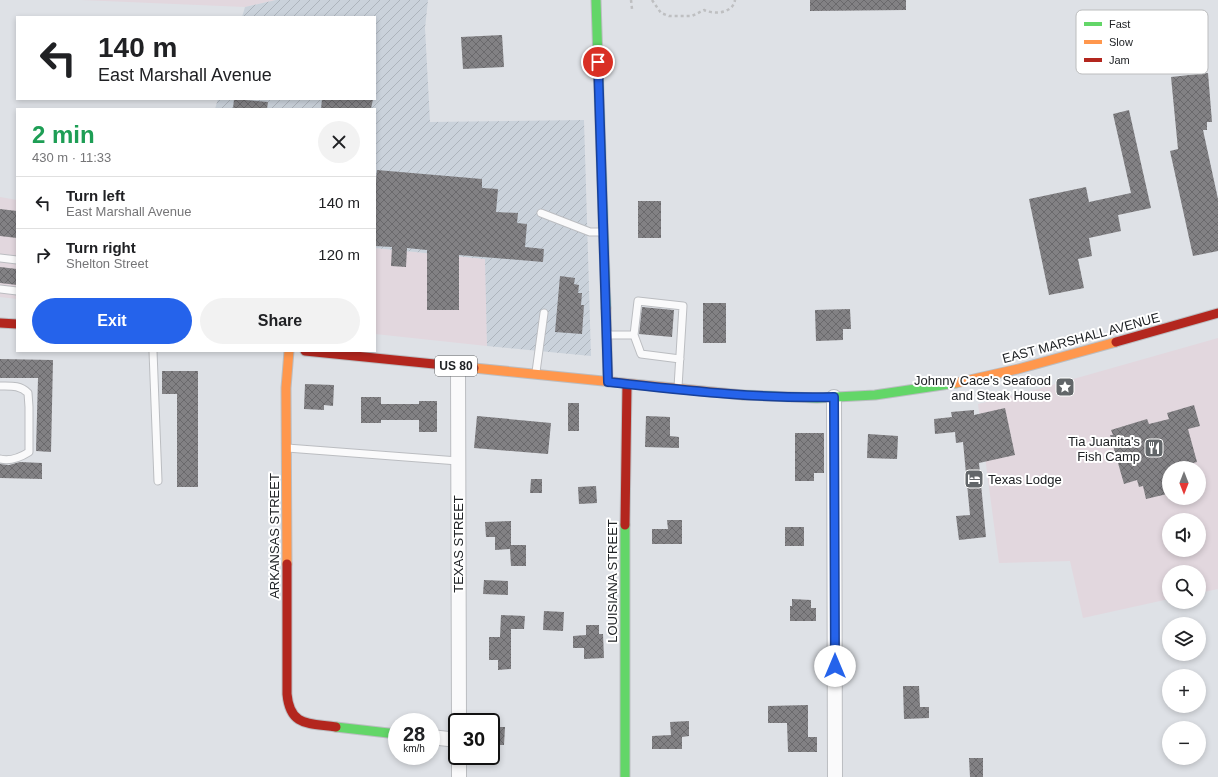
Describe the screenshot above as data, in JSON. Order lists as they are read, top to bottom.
{
  "streets": {
    "street": [
      "EAST MARSHALL AVENUE",
      "US 80",
      "ARKANSAS STREET",
      "TEXAS STREET",
      "LOUISIANA STREET"
    ]
  },
  "crossings": [
    ["EAST MARSHALL AVENUE", "TEXAS STREET"],
    ["EAST MARSHALL AVENUE", "LOUISIANA STREET"]
  ],
  "places": {
    "place": ["Johnny Cace's Seafood and Steak House"],
    "restaurant": ["Tia Juanita's Fish Camp"],
    "hotel": ["Texas Lodge"]
  },
  "legend": ["Fast", "Slow", "Jam"],
  "north": "bottom",
  "page": {
    "turn": ["140 m", "East Marshall Avenue"],
    "heading": ["2 min", "430 m · 11:33"],
    "list": [
      {
        "name": "Turn left",
        "note": "East Marshall Avenue",
        "value": "140 m"
      },
      {
        "name": "Turn right",
        "note": "Shelton Street",
        "value": "120 m"
      }
    ],
    "buttons": ["Exit", "Share"],
    "map_buttons": ["+", "−"],
    "speed": "28 km/h",
    "limit": "30"
  }
}
